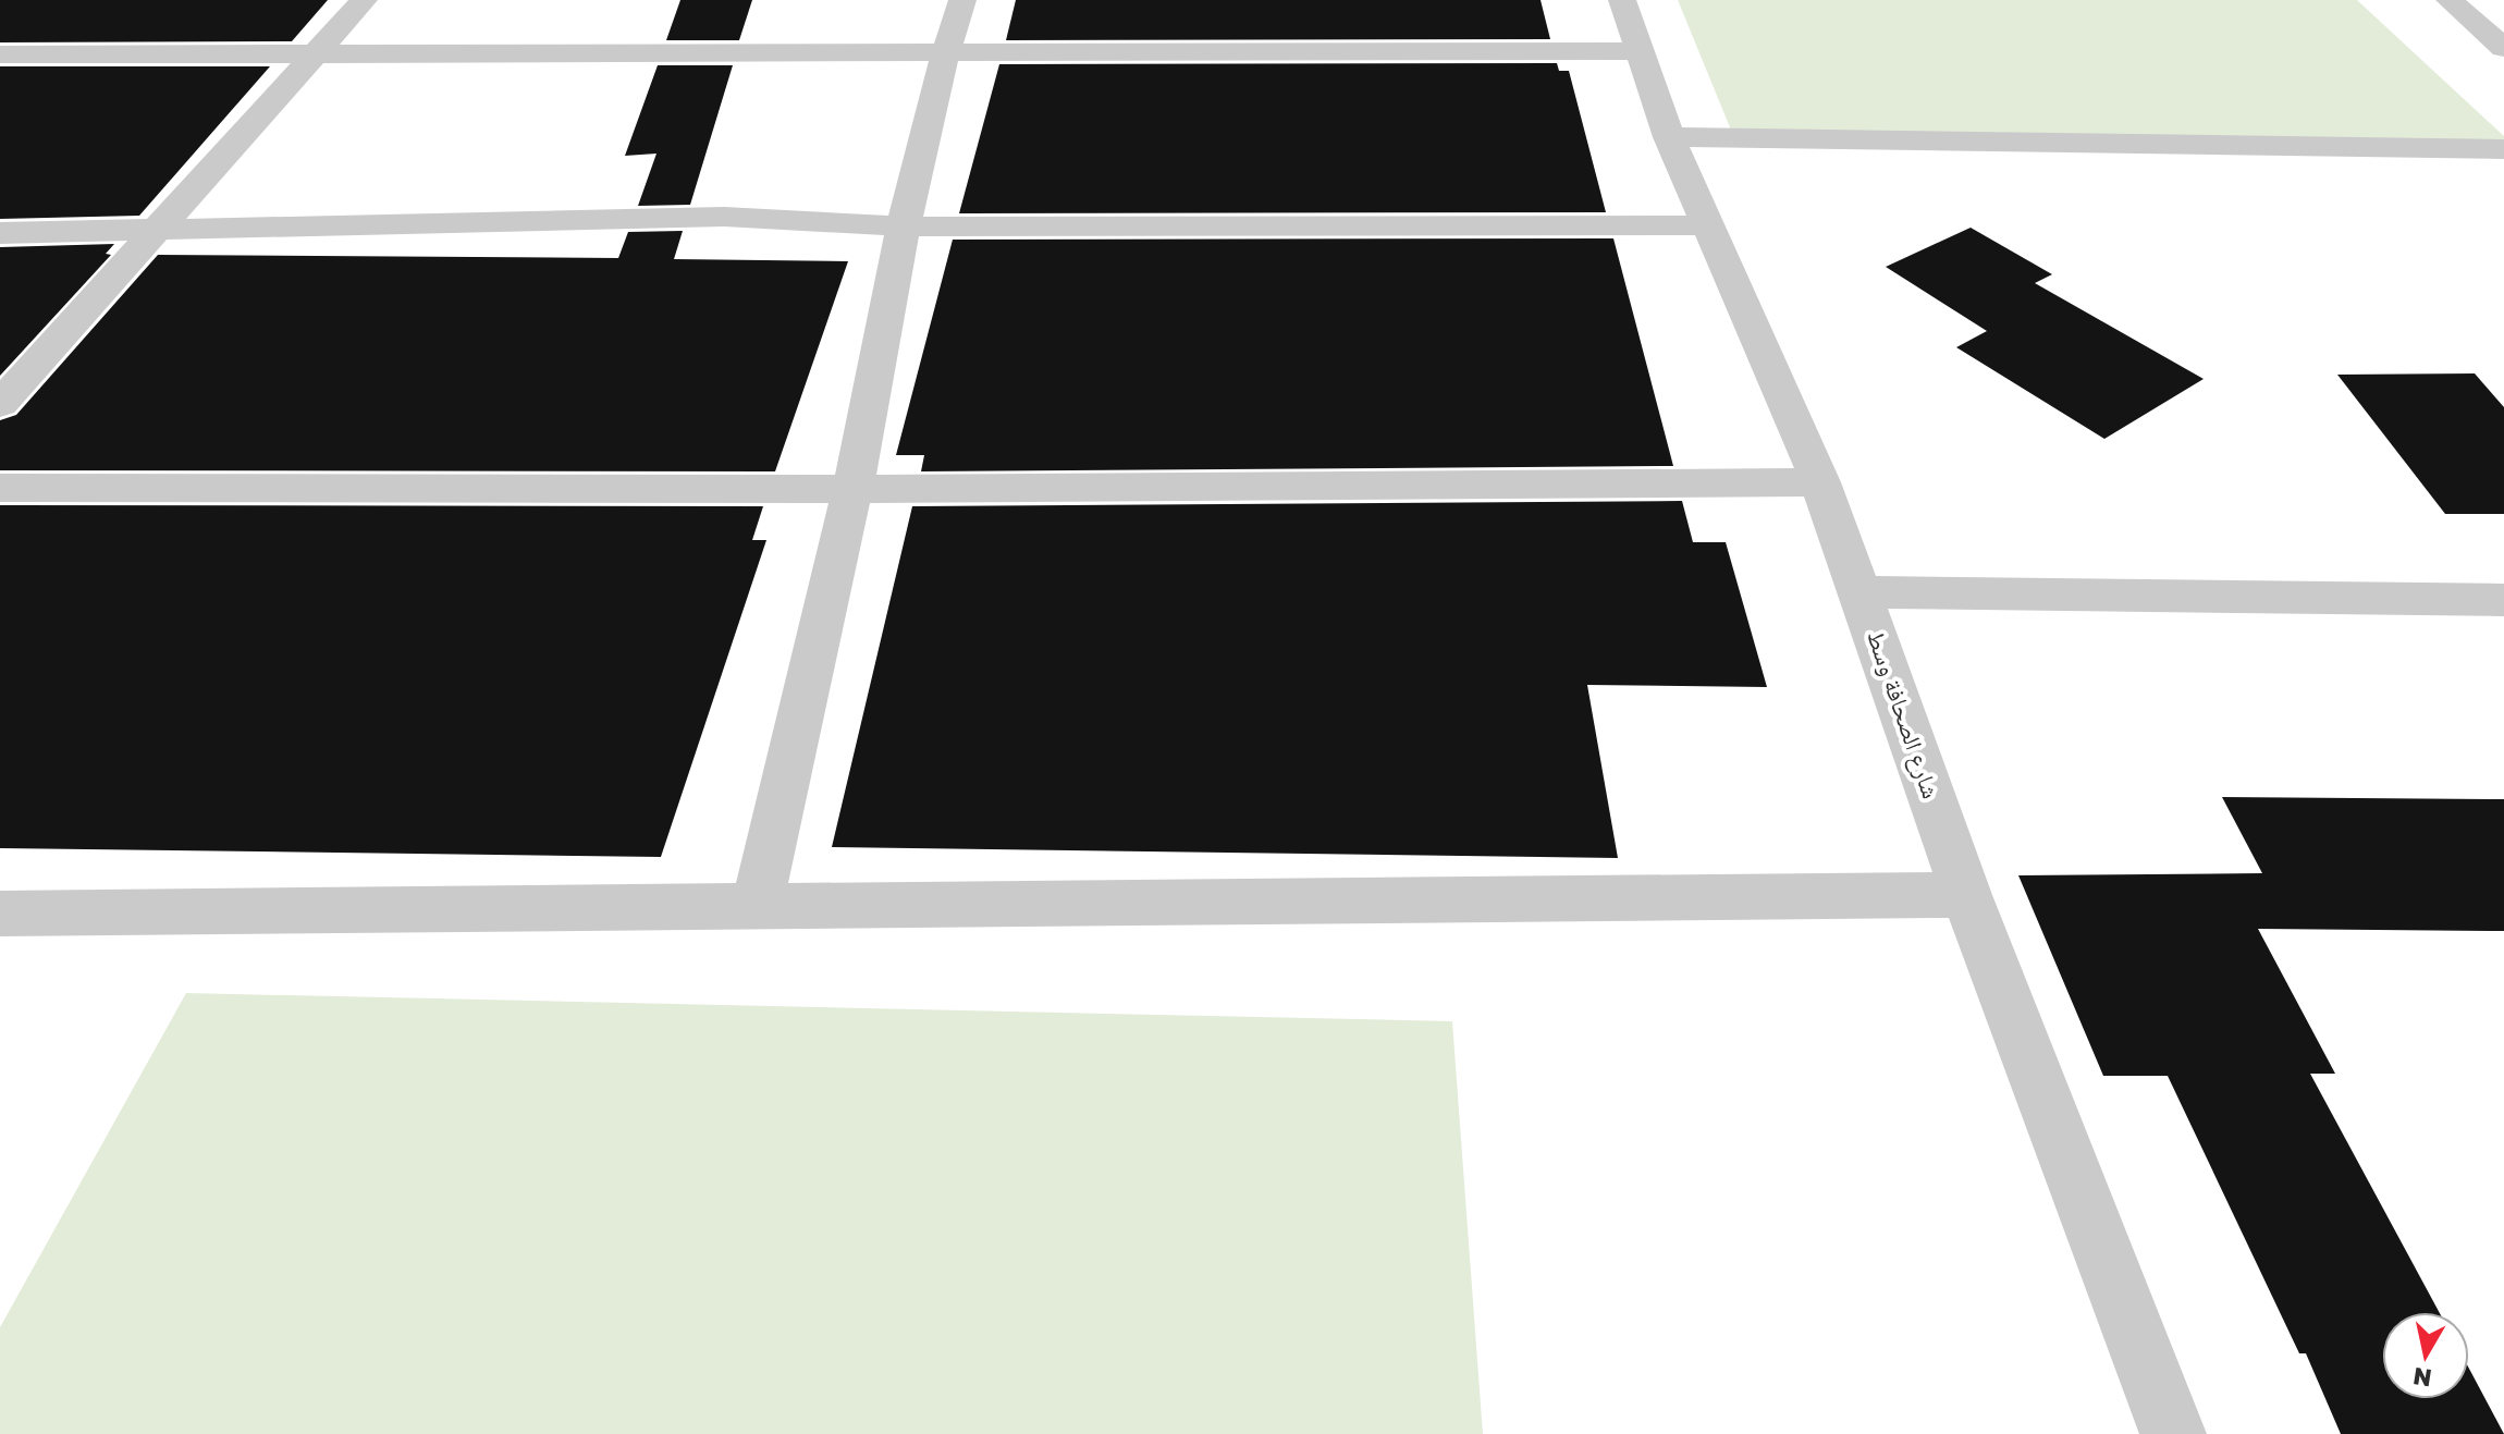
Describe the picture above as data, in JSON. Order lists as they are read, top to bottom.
{
  "streets": {
    "street": ["شارع الصحافة وسط"]
  },
  "north": "bottom"
}
